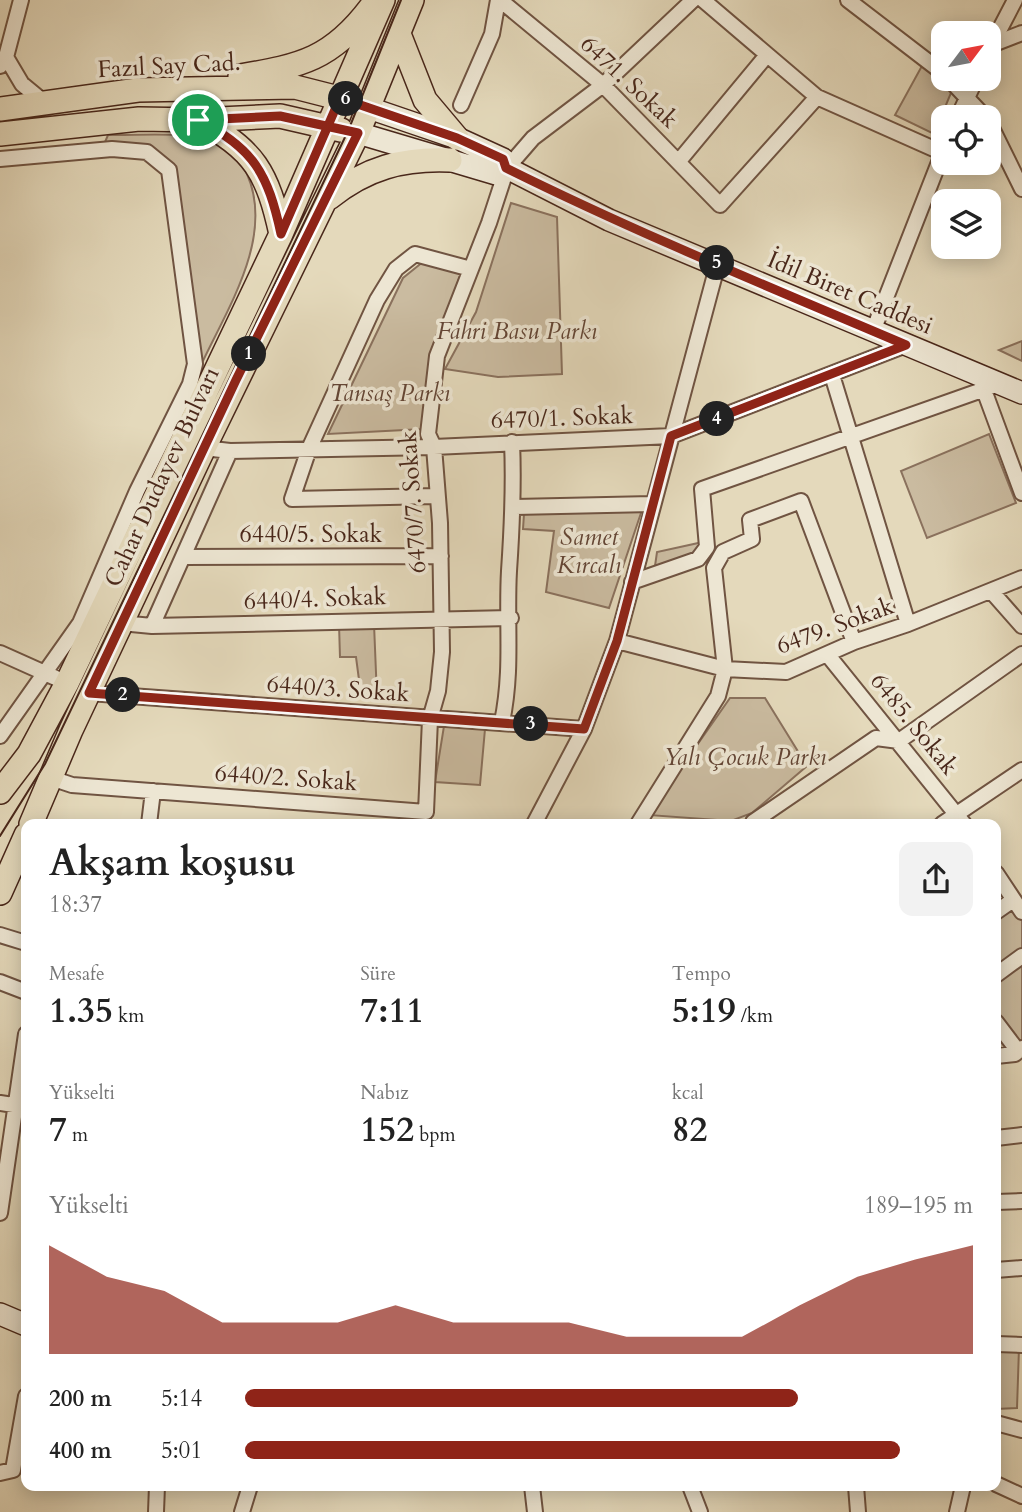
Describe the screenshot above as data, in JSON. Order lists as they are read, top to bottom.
{
  "streets": {
    "main road": ["Fazıl Say Cad.", "Cahar Dudayev Bulvarı"],
    "street": [
      "6471. Sokak",
      "İdil Biret Caddesi",
      "6470/1. Sokak",
      "6470/7. Sokak",
      "6440/5. Sokak",
      "6440/4. Sokak",
      "6479. Sokak",
      "6440/3. Sokak",
      "6485. Sokak",
      "6440/2. Sokak"
    ]
  },
  "crossings": [
    ["Fazıl Say Cad.", "İdil Biret Caddesi"],
    ["Fazıl Say Cad.", "Cahar Dudayev Bulvarı"],
    ["İdil Biret Caddesi", "6470/1. Sokak"],
    ["İdil Biret Caddesi", "Cahar Dudayev Bulvarı"],
    ["İdil Biret Caddesi", "6470/7. Sokak"],
    ["6470/1. Sokak", "Cahar Dudayev Bulvarı"],
    ["6470/1. Sokak", "6470/7. Sokak"],
    ["Cahar Dudayev Bulvarı", "6440/4. Sokak"],
    ["Cahar Dudayev Bulvarı", "6440/3. Sokak"],
    ["Cahar Dudayev Bulvarı", "6440/2. Sokak"],
    ["6470/7. Sokak", "6440/5. Sokak"],
    ["6470/7. Sokak", "6440/4. Sokak"],
    ["6470/7. Sokak", "6440/3. Sokak"],
    ["6470/7. Sokak", "6440/2. Sokak"],
    ["6479. Sokak", "6485. Sokak"],
    ["6440/3. Sokak", "6440/2. Sokak"]
  ],
  "parks": [
    "Fahri Basu Parkı",
    "Tansaş Parkı",
    "Samet Kırcalı",
    "Yalı Çocuk Parkı"
  ],
  "north": "top right",
  "page": {
    "pins": [
      "6",
      "5",
      "1",
      "4",
      "2",
      "3"
    ],
    "heading": ["Akşam koşusu", "18:37"],
    "stats": [
      ["Mesafe", "1.35 km"],
      ["Süre", "7:11"],
      ["Tempo", "5:19 /km"],
      ["Yükselti", "7 m"],
      ["Nabız", "152 bpm"],
      ["kcal", "82"]
    ],
    "chart": ["Yükselti", "189–195 m"],
    "list": [
      {
        "name": "200 m",
        "note": "5:14"
      },
      {
        "name": "400 m",
        "note": "5:01"
      }
    ]
  }
}
